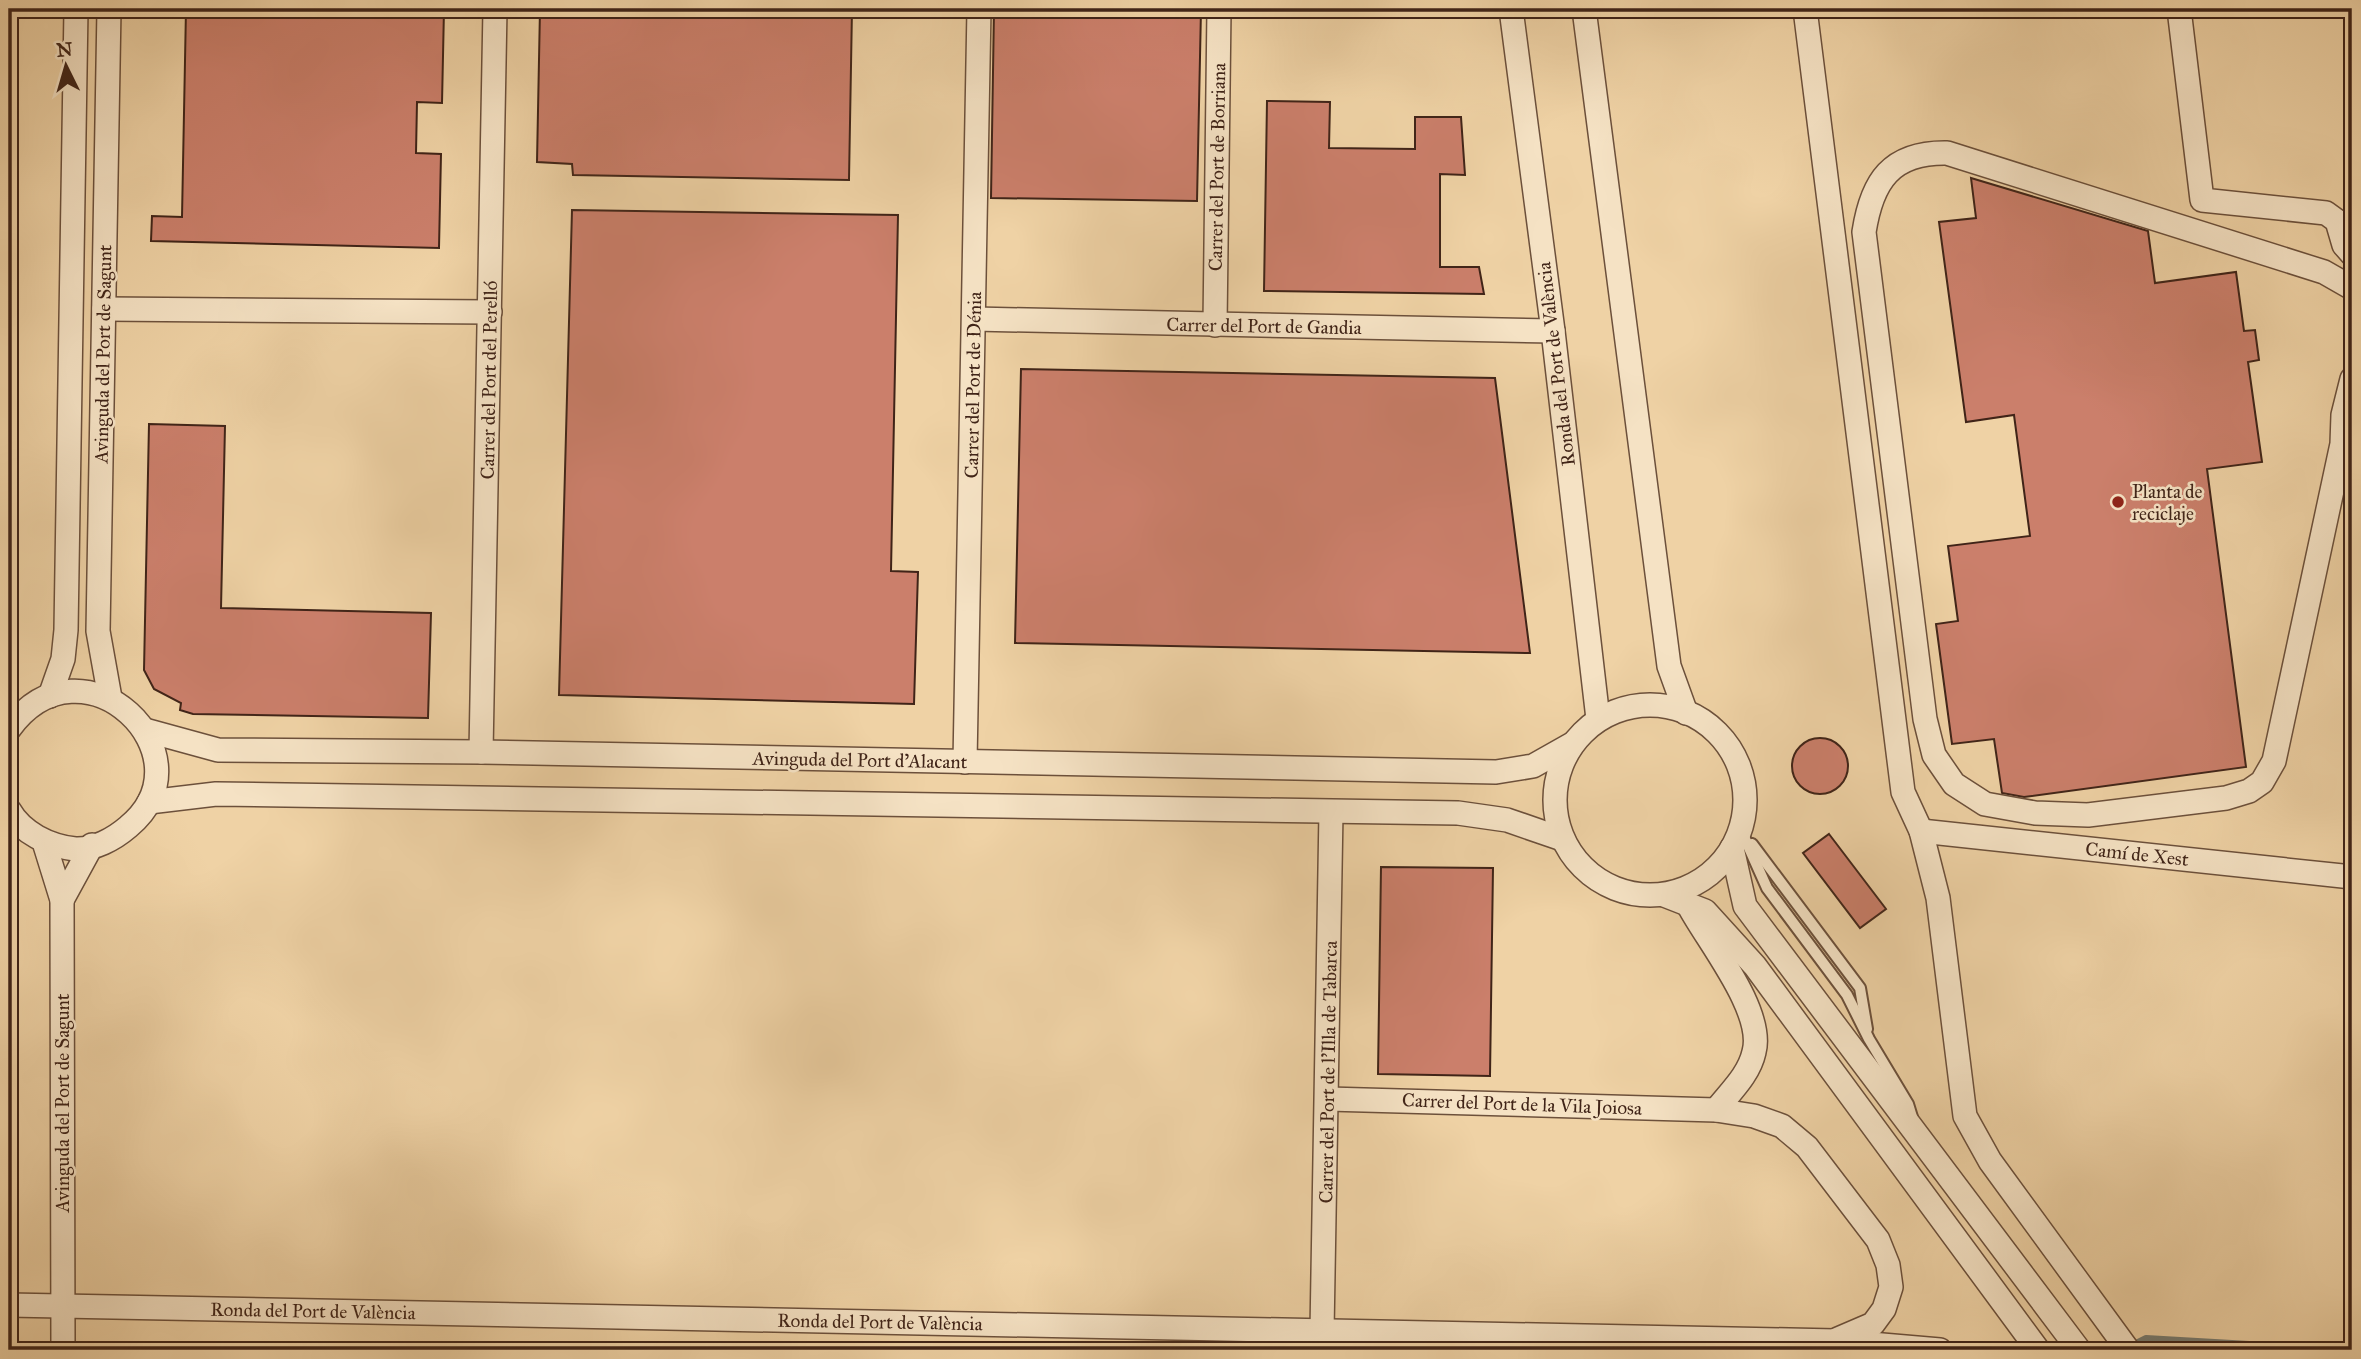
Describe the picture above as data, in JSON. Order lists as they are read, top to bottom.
{
  "streets": {
    "street": [
      "Carrer del Port de Borriana",
      "Carrer del Port de Gandia",
      "Avinguda del Port de Sagunt",
      "Ronda del Port de València",
      "Carrer del Port del Perelló",
      "Carrer del Port de Dénia",
      "Avinguda del Port d'Alacant",
      "Camí de Xest",
      "Carrer del Port de l'Illa de Tabarca",
      "Carrer del Port de la Vila Joiosa"
    ]
  },
  "crossings": [
    ["Carrer del Port de Borriana", "Carrer del Port de Gandia"],
    ["Carrer del Port de Gandia", "Ronda del Port de València"],
    ["Carrer del Port de Gandia", "Carrer del Port de Dénia"],
    ["Avinguda del Port de Sagunt", "Ronda del Port de València"],
    ["Ronda del Port de València", "Avinguda del Port d'Alacant"],
    ["Ronda del Port de València", "Carrer del Port de l'Illa de Tabarca"],
    ["Ronda del Port de València", "Carrer del Port de la Vila Joiosa"],
    ["Carrer del Port del Perelló", "Avinguda del Port d'Alacant"],
    ["Carrer del Port de Dénia", "Avinguda del Port d'Alacant"],
    ["Carrer del Port de l'Illa de Tabarca", "Carrer del Port de la Vila Joiosa"]
  ],
  "places": ["Planta de reciclaje"],
  "north": "top"
}
